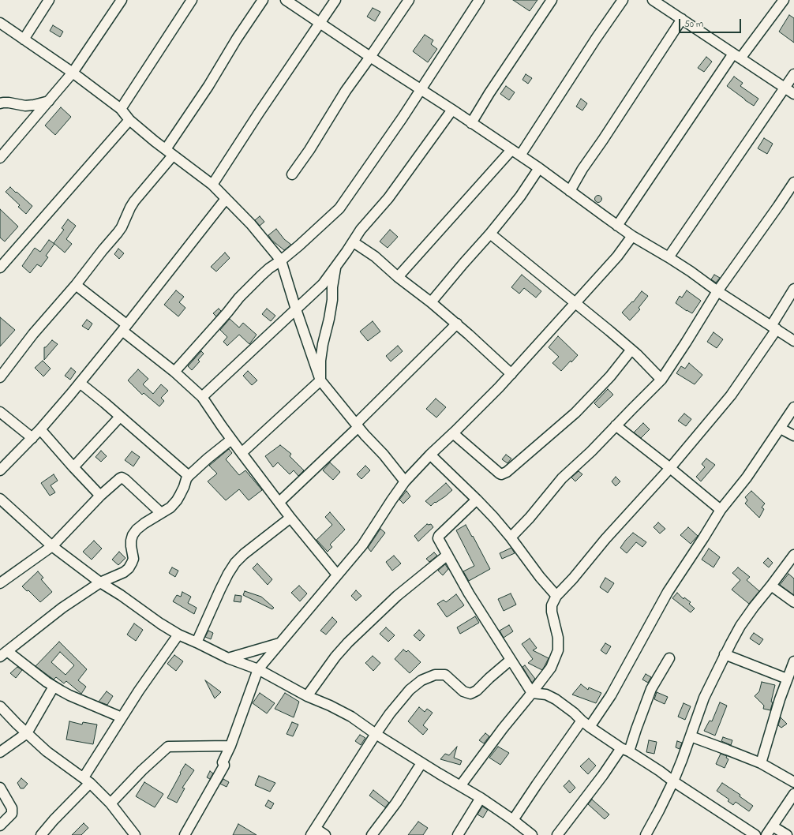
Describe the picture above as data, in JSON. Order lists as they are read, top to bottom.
{
  "scale_bar": "50 m"
}
